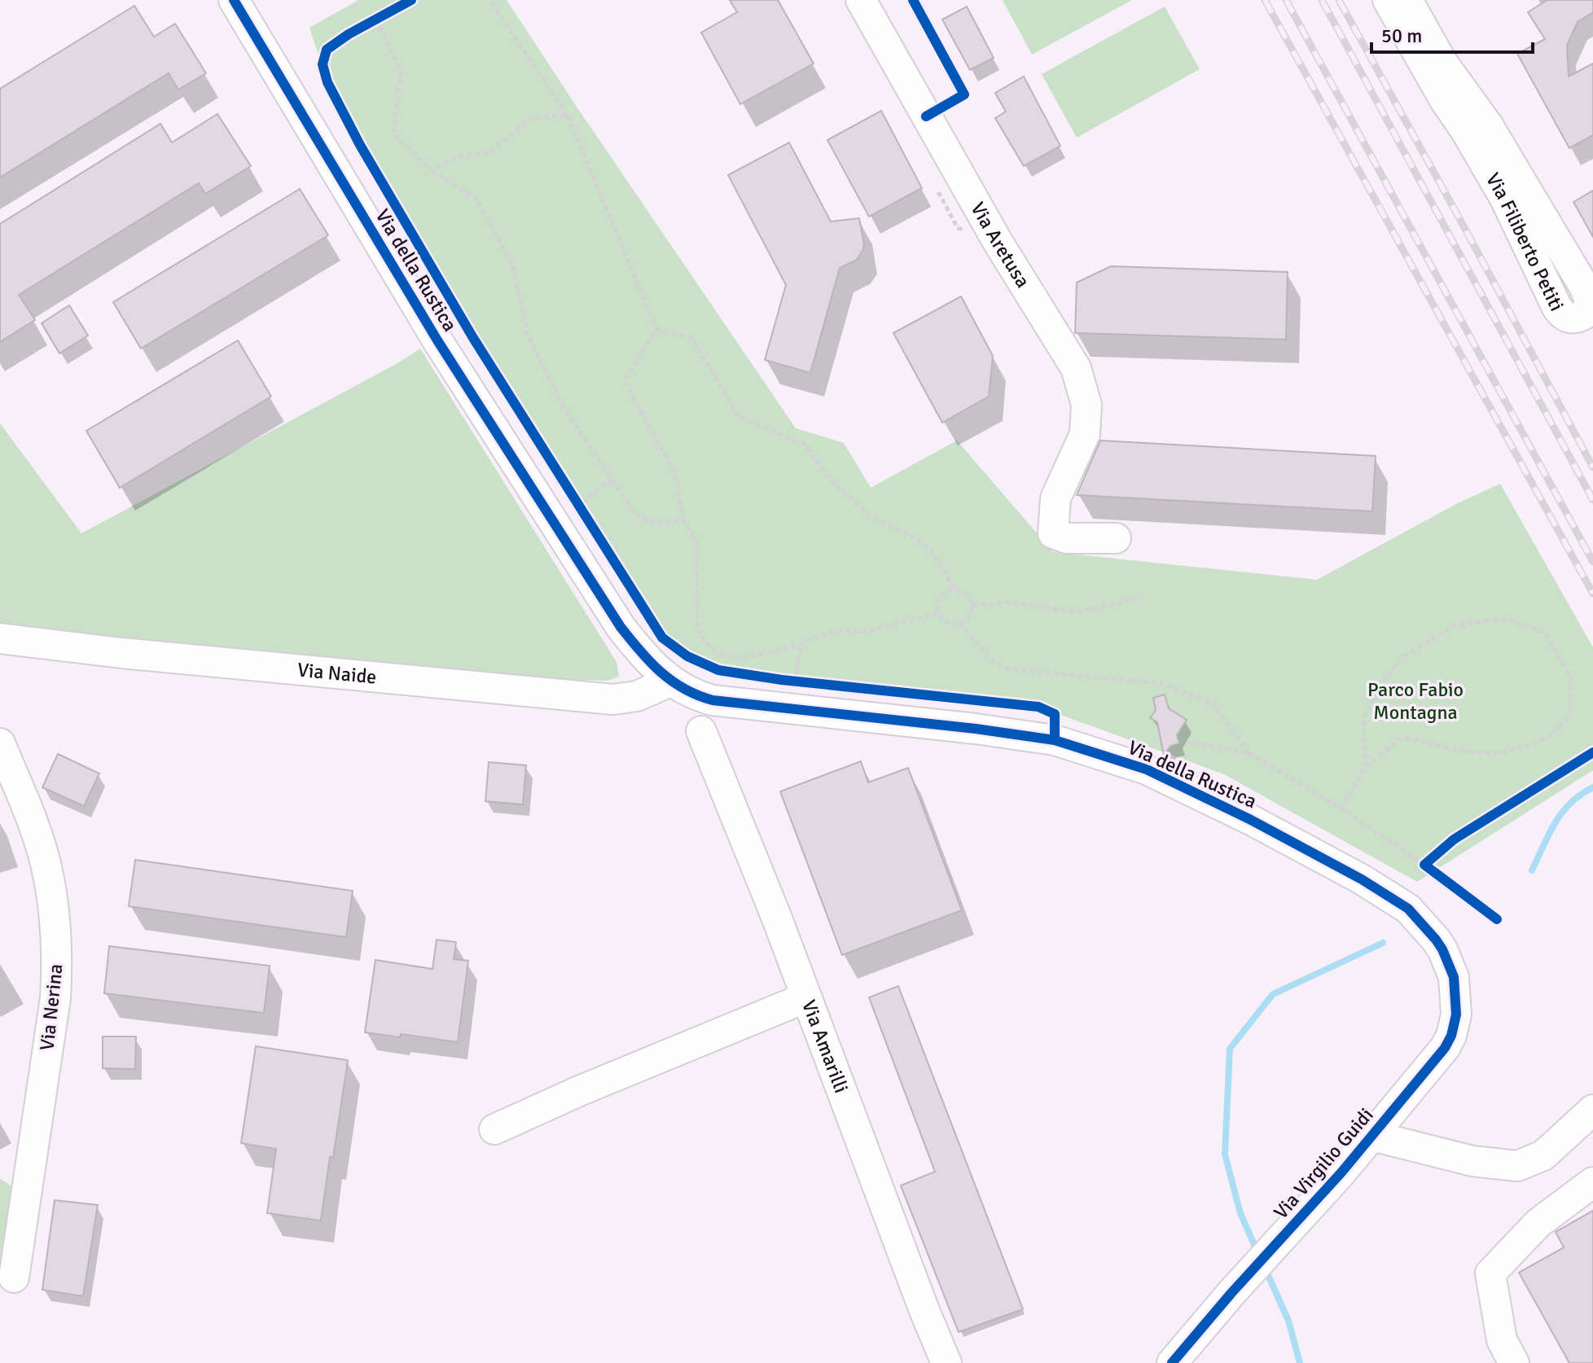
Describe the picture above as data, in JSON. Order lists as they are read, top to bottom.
{
  "streets": {
    "street": [
      "Via Filiberto Petiti",
      "Via Aretusa",
      "Via della Rustica",
      "Via Naide",
      "Via Nerina",
      "Via Amarilli",
      "Via Virgilio Guidi"
    ]
  },
  "crossings": [
    ["Via della Rustica", "Via Naide"],
    ["Via della Rustica", "Via Amarilli"],
    ["Via della Rustica", "Via Virgilio Guidi"],
    ["Via Naide", "Via Amarilli"]
  ],
  "parks": ["Parco Fabio Montagna"],
  "scale_bar": "50 m"
}
